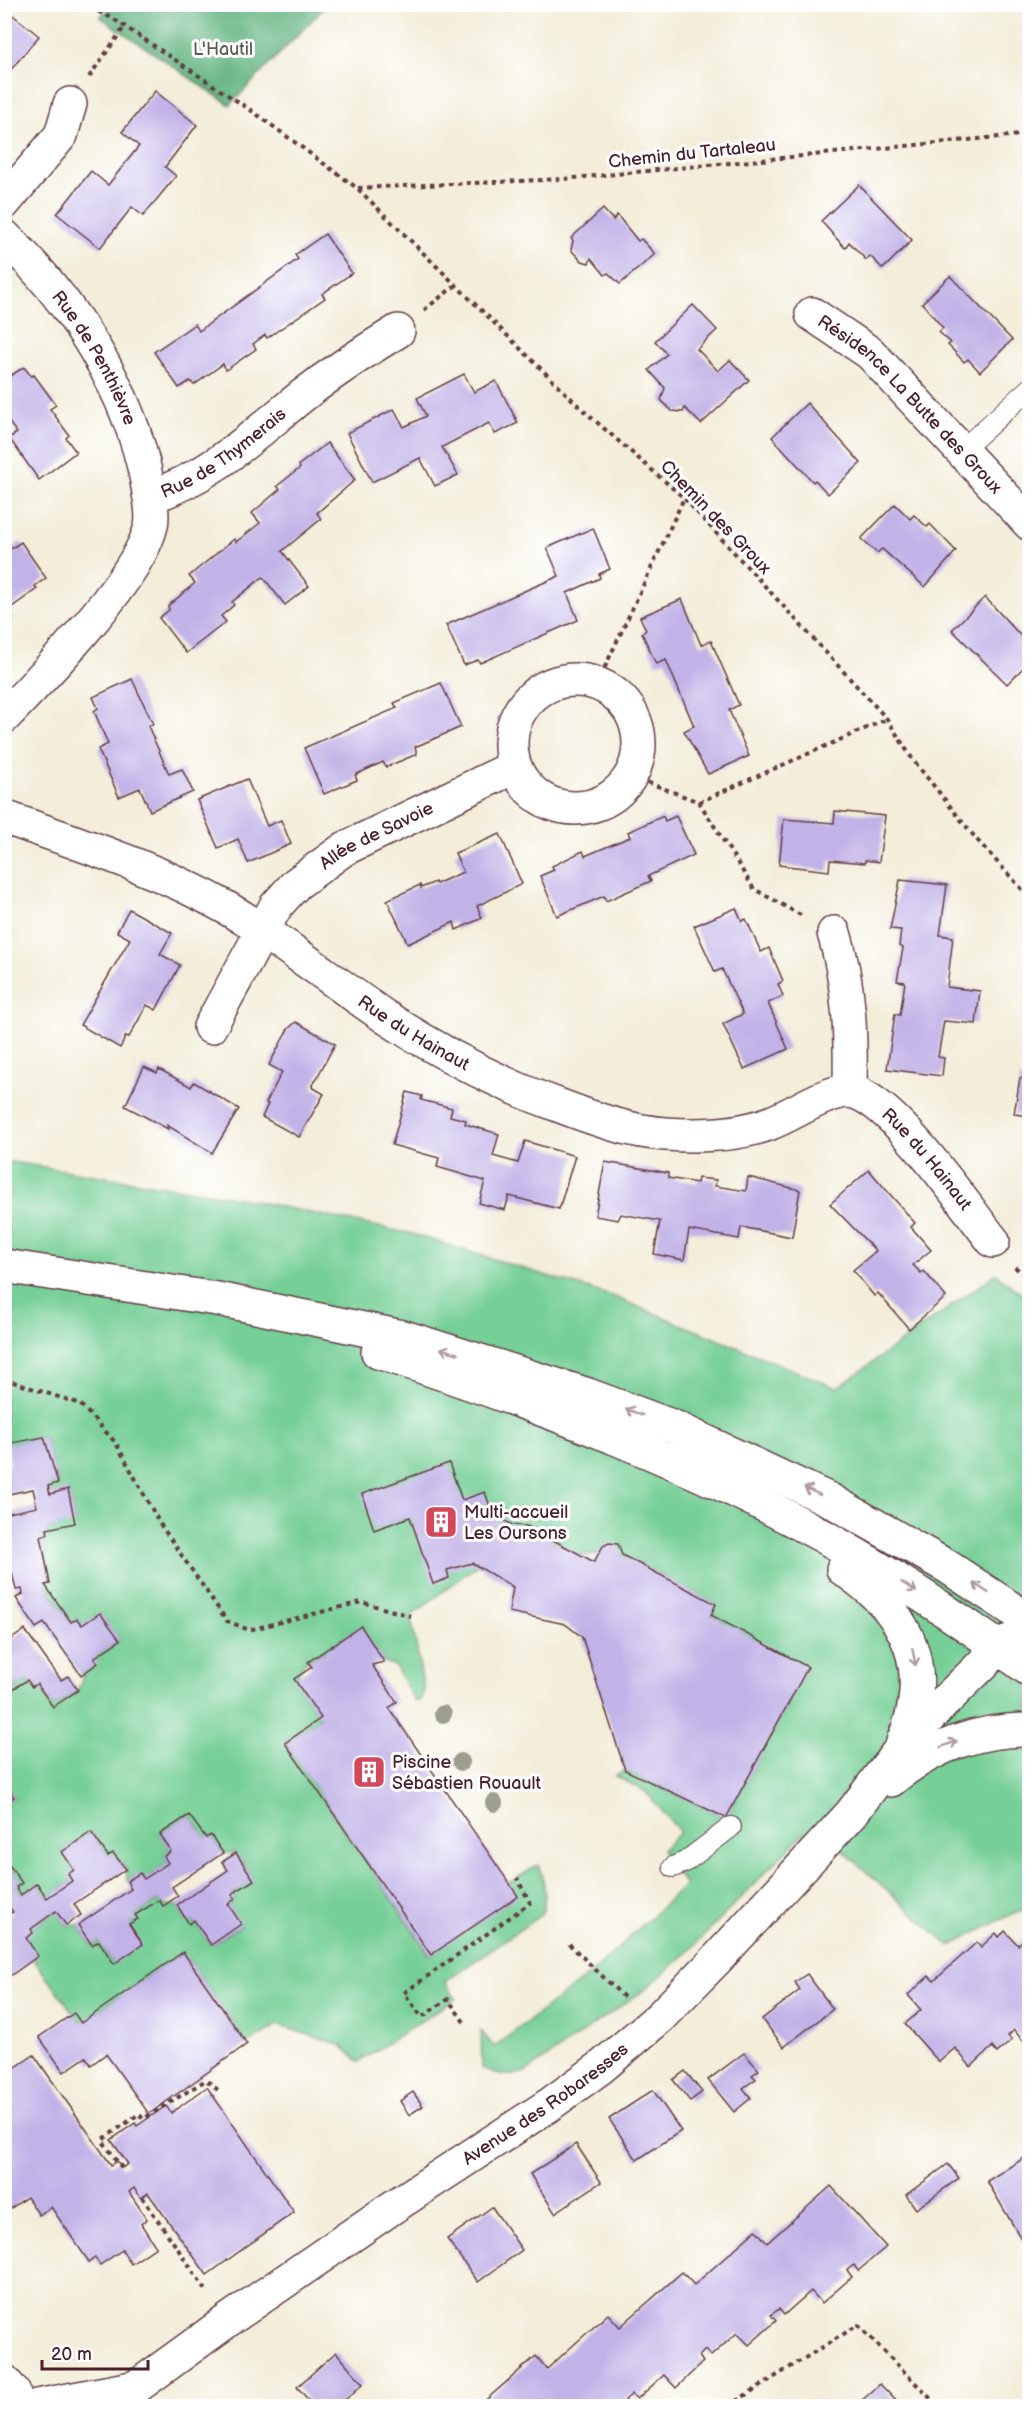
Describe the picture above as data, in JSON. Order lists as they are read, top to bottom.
{
  "streets": {
    "street": [
      "Rue de Penthièvre",
      "Résidence La Butte des Groux",
      "Rue de Thymerais",
      "Allée de Savoie",
      "Rue du Hainaut",
      "Avenue des Robaresses"
    ],
    "path": ["Chemin du Tartaleau", "Chemin des Groux"]
  },
  "crossings": [
    ["Chemin du Tartaleau", "Chemin des Groux"],
    ["Rue de Penthièvre", "Rue de Thymerais"],
    ["Allée de Savoie", "Rue du Hainaut"]
  ],
  "parks": ["L'Hautil"],
  "places": {
    "building": ["Multi-accueil Les Oursons", "Piscine Sébastien Rouault"]
  },
  "scale_bar": "20 m"
}
